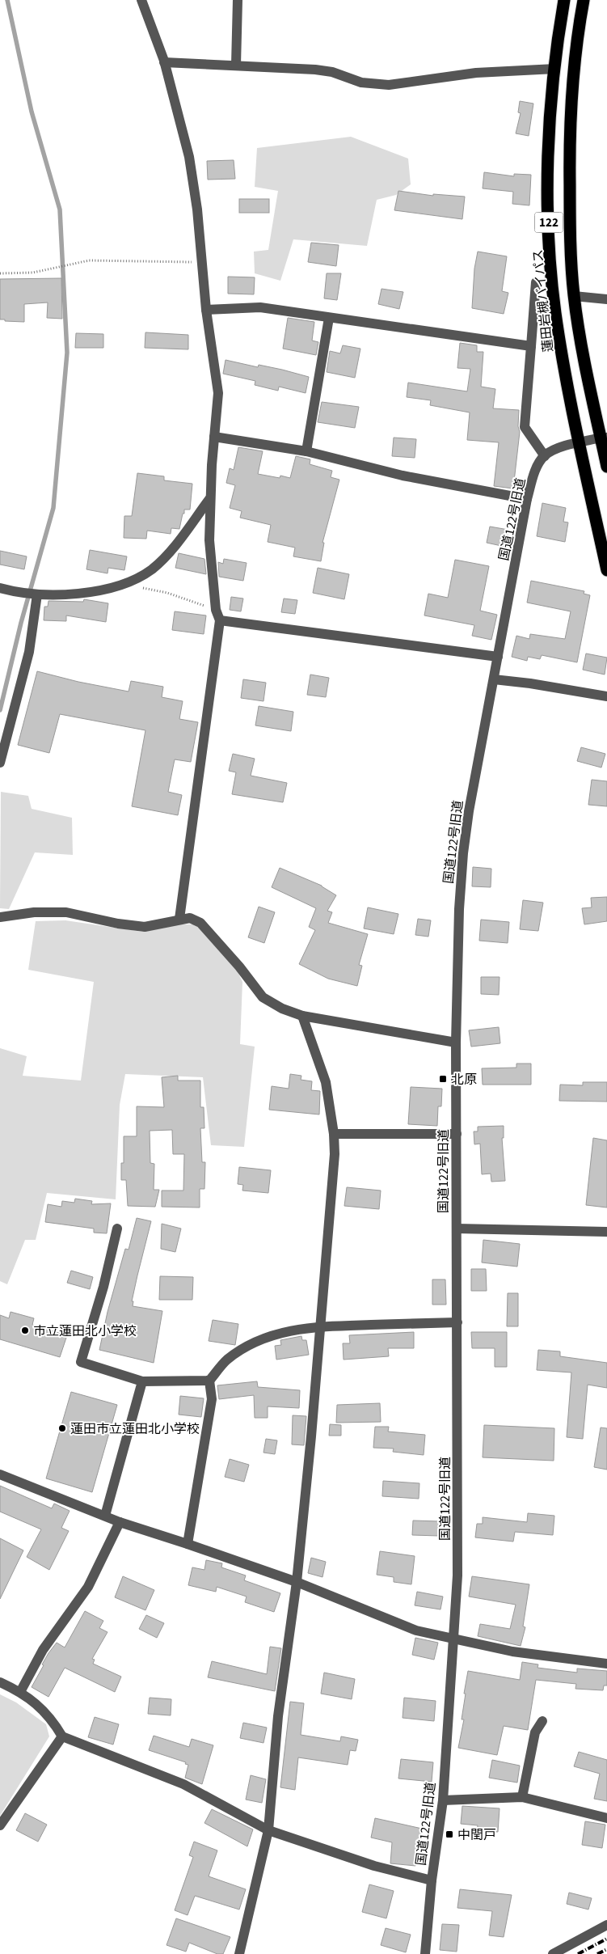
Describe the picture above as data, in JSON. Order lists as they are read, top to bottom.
{
  "streets": {
    "highway": ["122", "蓮田岩槻バイパス"],
    "street": ["国道122号旧道"]
  },
  "places": {
    "transit": ["北原", "中閏戸"],
    "other": ["市立蓮田北小学校", "蓮田市立蓮田北小学校"]
  }
}
